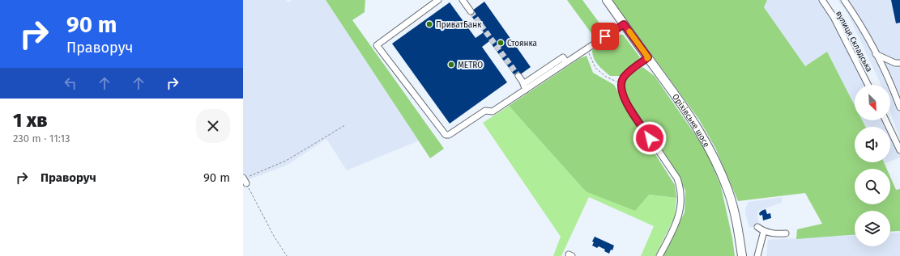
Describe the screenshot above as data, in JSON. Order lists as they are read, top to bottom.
{
  "streets": {
    "highway": ["Оріхівське шосе"],
    "street": ["вулиця Складська"]
  },
  "places": ["ПриватБанк", "Стоянка", "METRO"],
  "north": "bottom right",
  "page": {
    "turn": ["90 m", "Праворуч"],
    "heading": ["1 хв", "230 m · 11:13"],
    "list": [
      {
        "name": "Праворуч",
        "value": "90 m"
      }
    ]
  }
}
